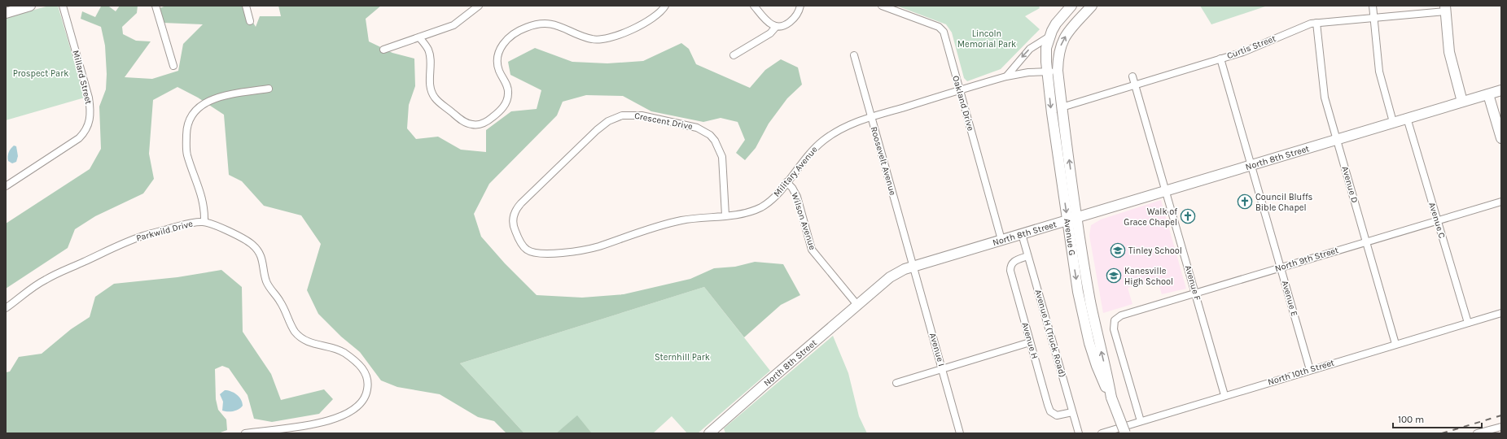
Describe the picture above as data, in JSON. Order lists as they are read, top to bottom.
{
  "streets": {
    "street": [
      "Curtis Street",
      "Millard Street",
      "Oakland Drive",
      "Crescent Drive",
      "North 8th Street",
      "Roosevelt Avenue",
      "Military Avenue",
      "Avenue D",
      "Avenue C",
      "Wilson Avenue",
      "Parkwild Drive",
      "Avenue G",
      "North 9th Street",
      "Avenue F",
      "Avenue E",
      "Avenue H (Truck Road)",
      "Avenue H",
      "Avenue I",
      "North 10th Street"
    ]
  },
  "crossings": [
    ["Curtis Street", "Avenue D"],
    ["Curtis Street", "Avenue G"],
    ["Curtis Street", "Avenue F"],
    ["Curtis Street", "Avenue E"],
    ["Oakland Drive", "North 8th Street"],
    ["Oakland Drive", "Military Avenue"],
    ["Crescent Drive", "Military Avenue"],
    ["North 8th Street", "Roosevelt Avenue"],
    ["North 8th Street", "Avenue D"],
    ["North 8th Street", "Avenue C"],
    ["North 8th Street", "Wilson Avenue"],
    ["North 8th Street", "Avenue G"],
    ["North 8th Street", "Avenue F"],
    ["North 8th Street", "Avenue E"],
    ["North 8th Street", "Avenue H (Truck Road)"],
    ["North 8th Street", "Avenue I"],
    ["Roosevelt Avenue", "Military Avenue"],
    ["Roosevelt Avenue", "Avenue I"],
    ["Military Avenue", "Wilson Avenue"],
    ["Military Avenue", "Avenue G"],
    ["Avenue D", "North 9th Street"],
    ["Avenue D", "North 10th Street"],
    ["Avenue C", "North 9th Street"],
    ["Avenue C", "North 10th Street"],
    ["North 9th Street", "Avenue F"],
    ["North 9th Street", "Avenue E"],
    ["North 9th Street", "North 10th Street"],
    ["Avenue F", "North 10th Street"],
    ["Avenue E", "North 10th Street"],
    ["Avenue H (Truck Road)", "Avenue H"]
  ],
  "parks": ["Lincoln Memorial Park", "Prospect Park", "Sternhill Park"],
  "places": {
    "church": ["Council Bluffs Bible Chapel", "Walk of Grace Chapel"],
    "school or university": ["Tinley School", "Kanesville High School"]
  },
  "scale_bar": "100 m"
}
